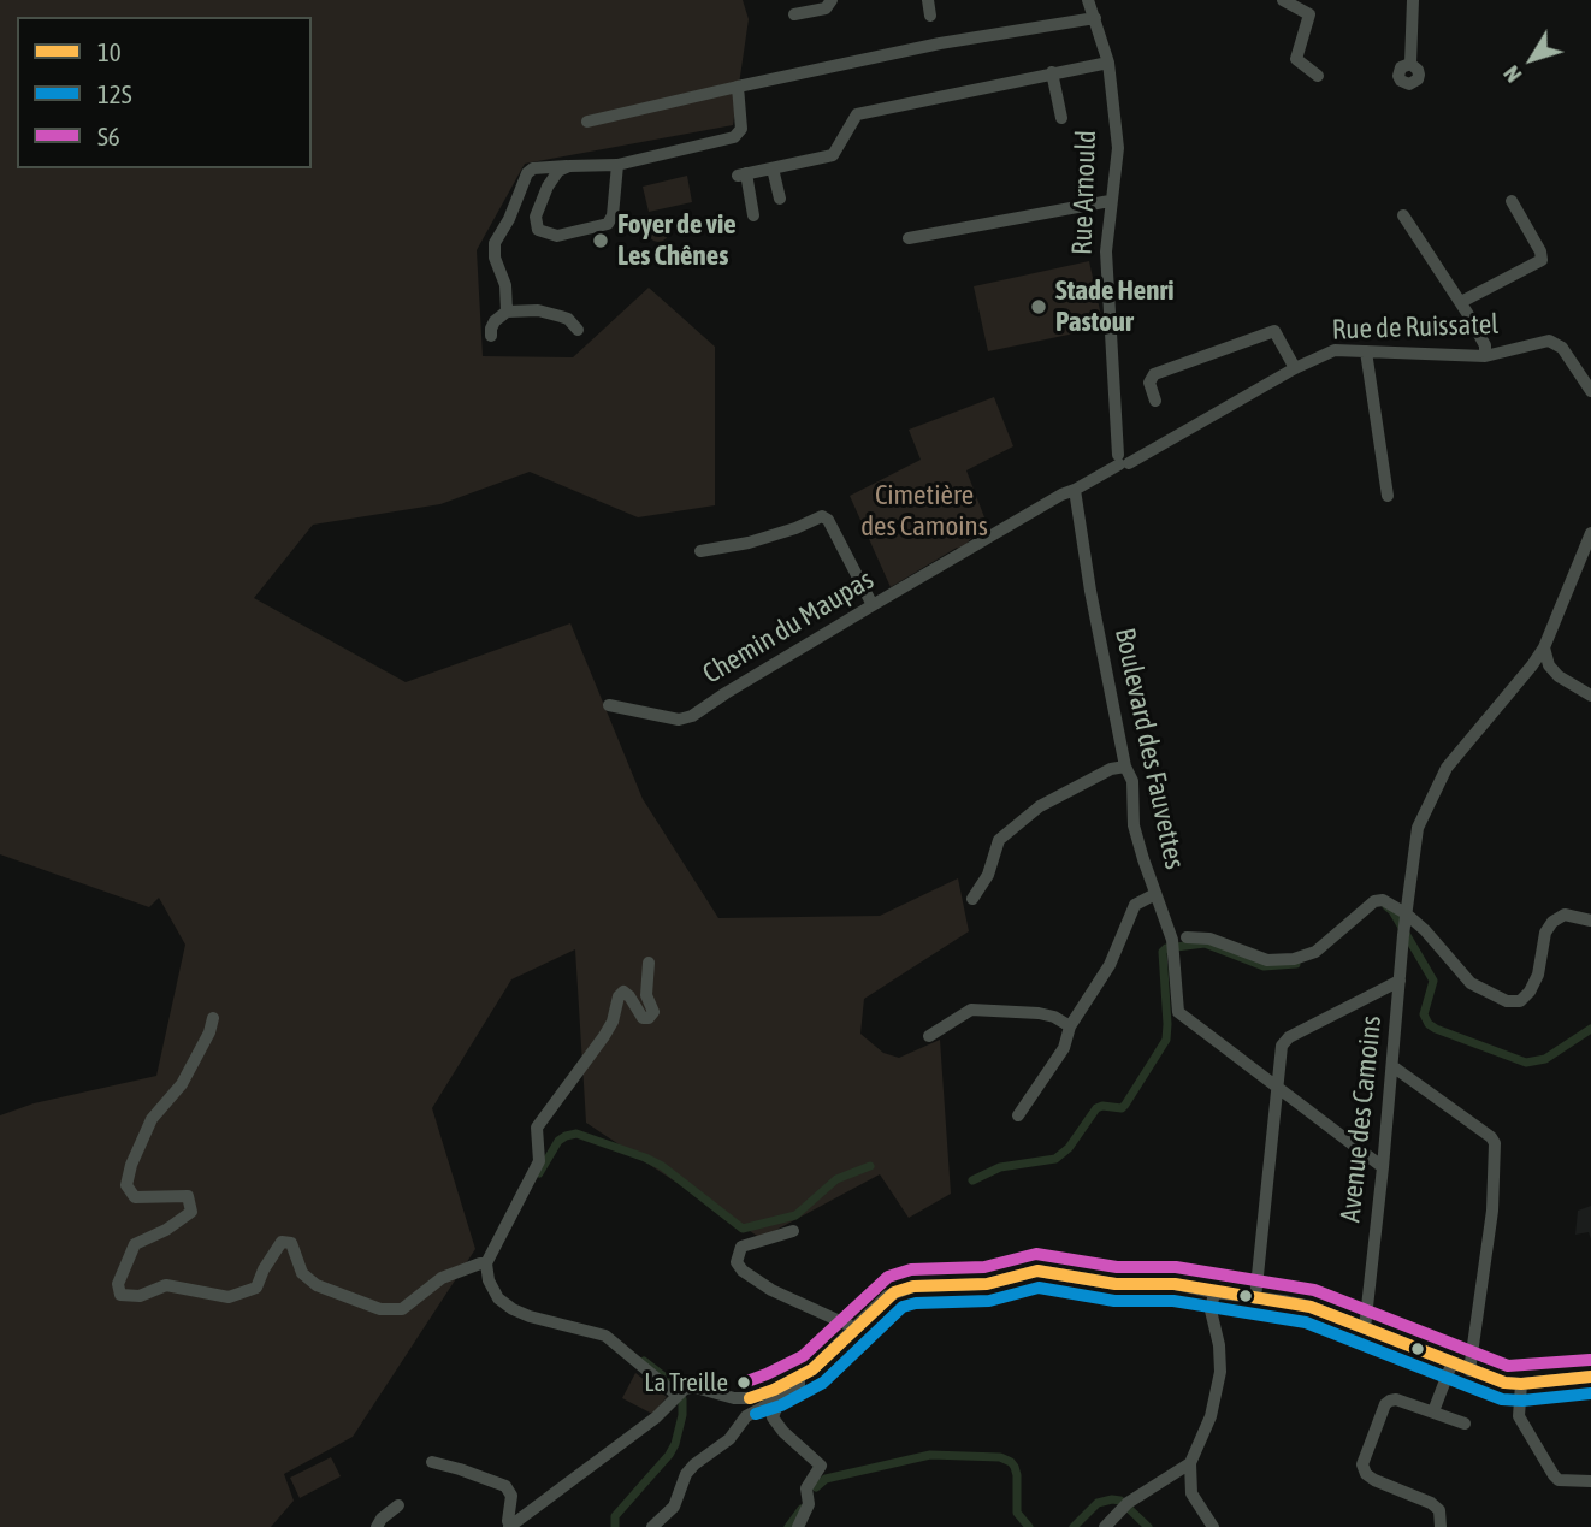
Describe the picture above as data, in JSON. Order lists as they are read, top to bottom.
{
  "streets": {
    "street": [
      "Rue Arnould",
      "Rue de Ruissatel",
      "Chemin du Maupas",
      "Boulevard des Fauvettes",
      "Avenue des Camoins"
    ]
  },
  "crossings": [
    ["Rue Arnould", "Rue de Ruissatel"],
    ["Chemin du Maupas", "Boulevard des Fauvettes"],
    ["Boulevard des Fauvettes", "Avenue des Camoins"]
  ],
  "parks": ["Cimetière des Camoins"],
  "places": ["Foyer de vie Les Chênes", "Stade Henri Pastour", "La Treille"],
  "lines": ["transit line S6", "transit line 10", "transit line 12S"],
  "legend": ["10", "12S", "S6"],
  "north": "bottom left"
}
